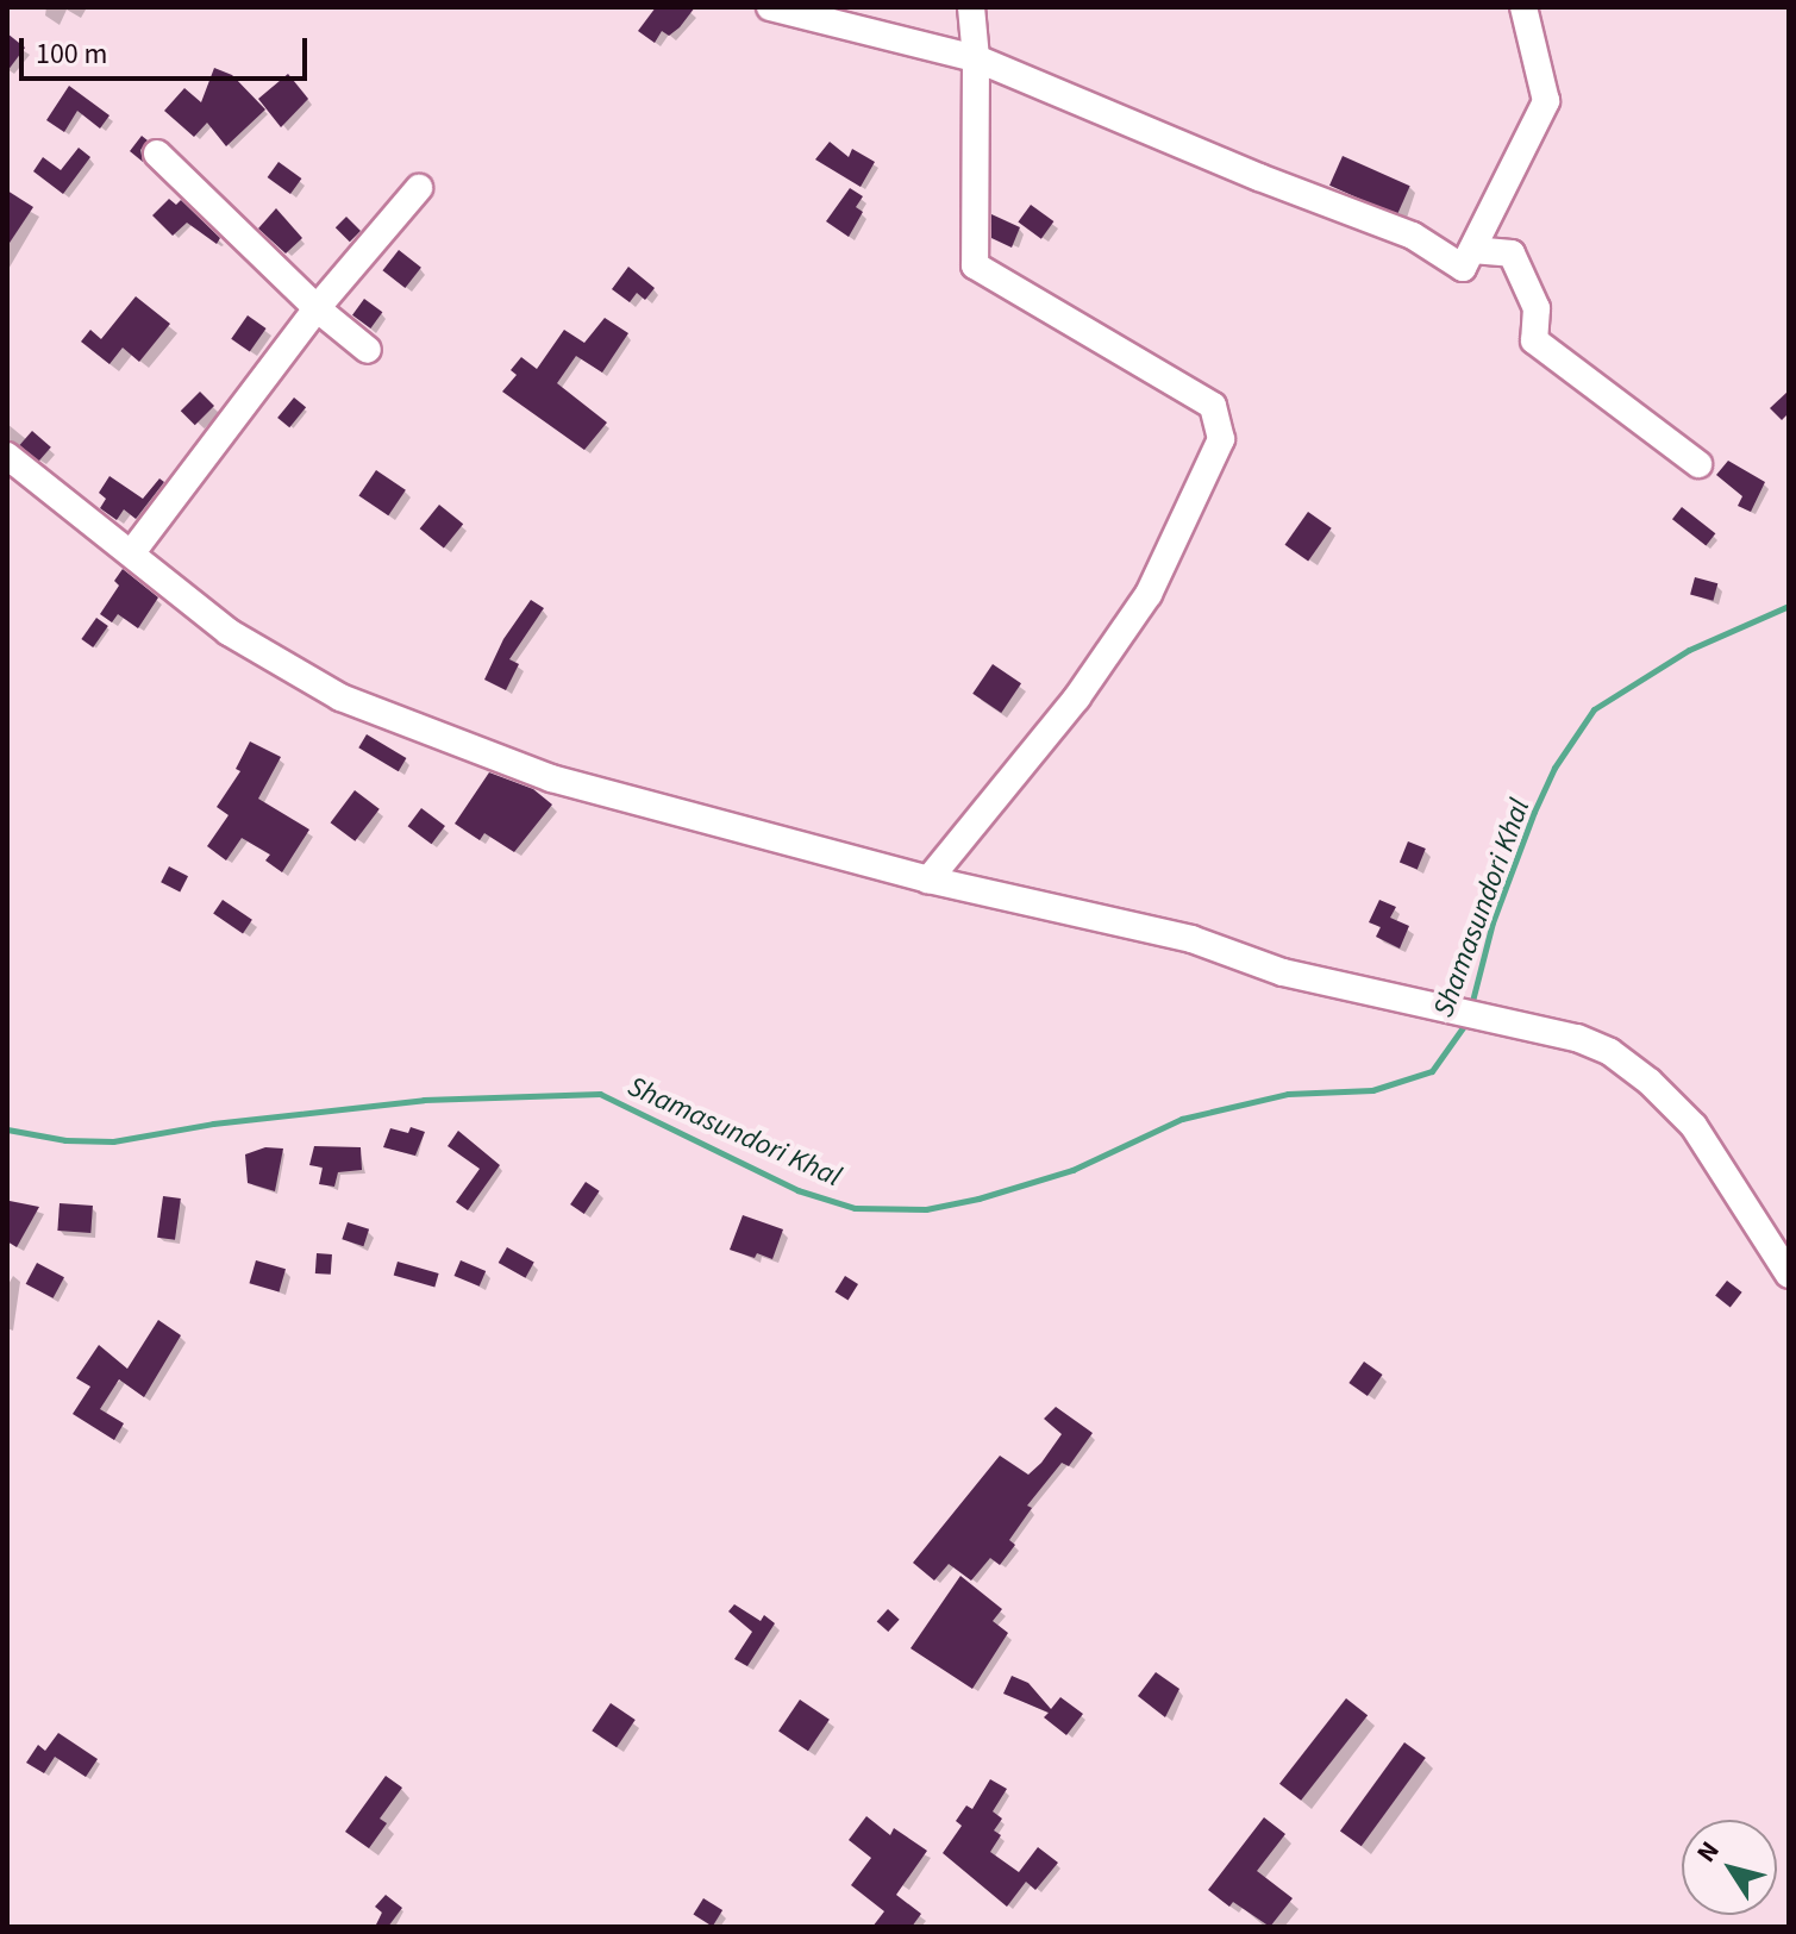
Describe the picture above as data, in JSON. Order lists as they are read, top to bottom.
{
  "water": ["Shamasundori Khal"],
  "scale_bar": "100 m",
  "north": "top left"
}
